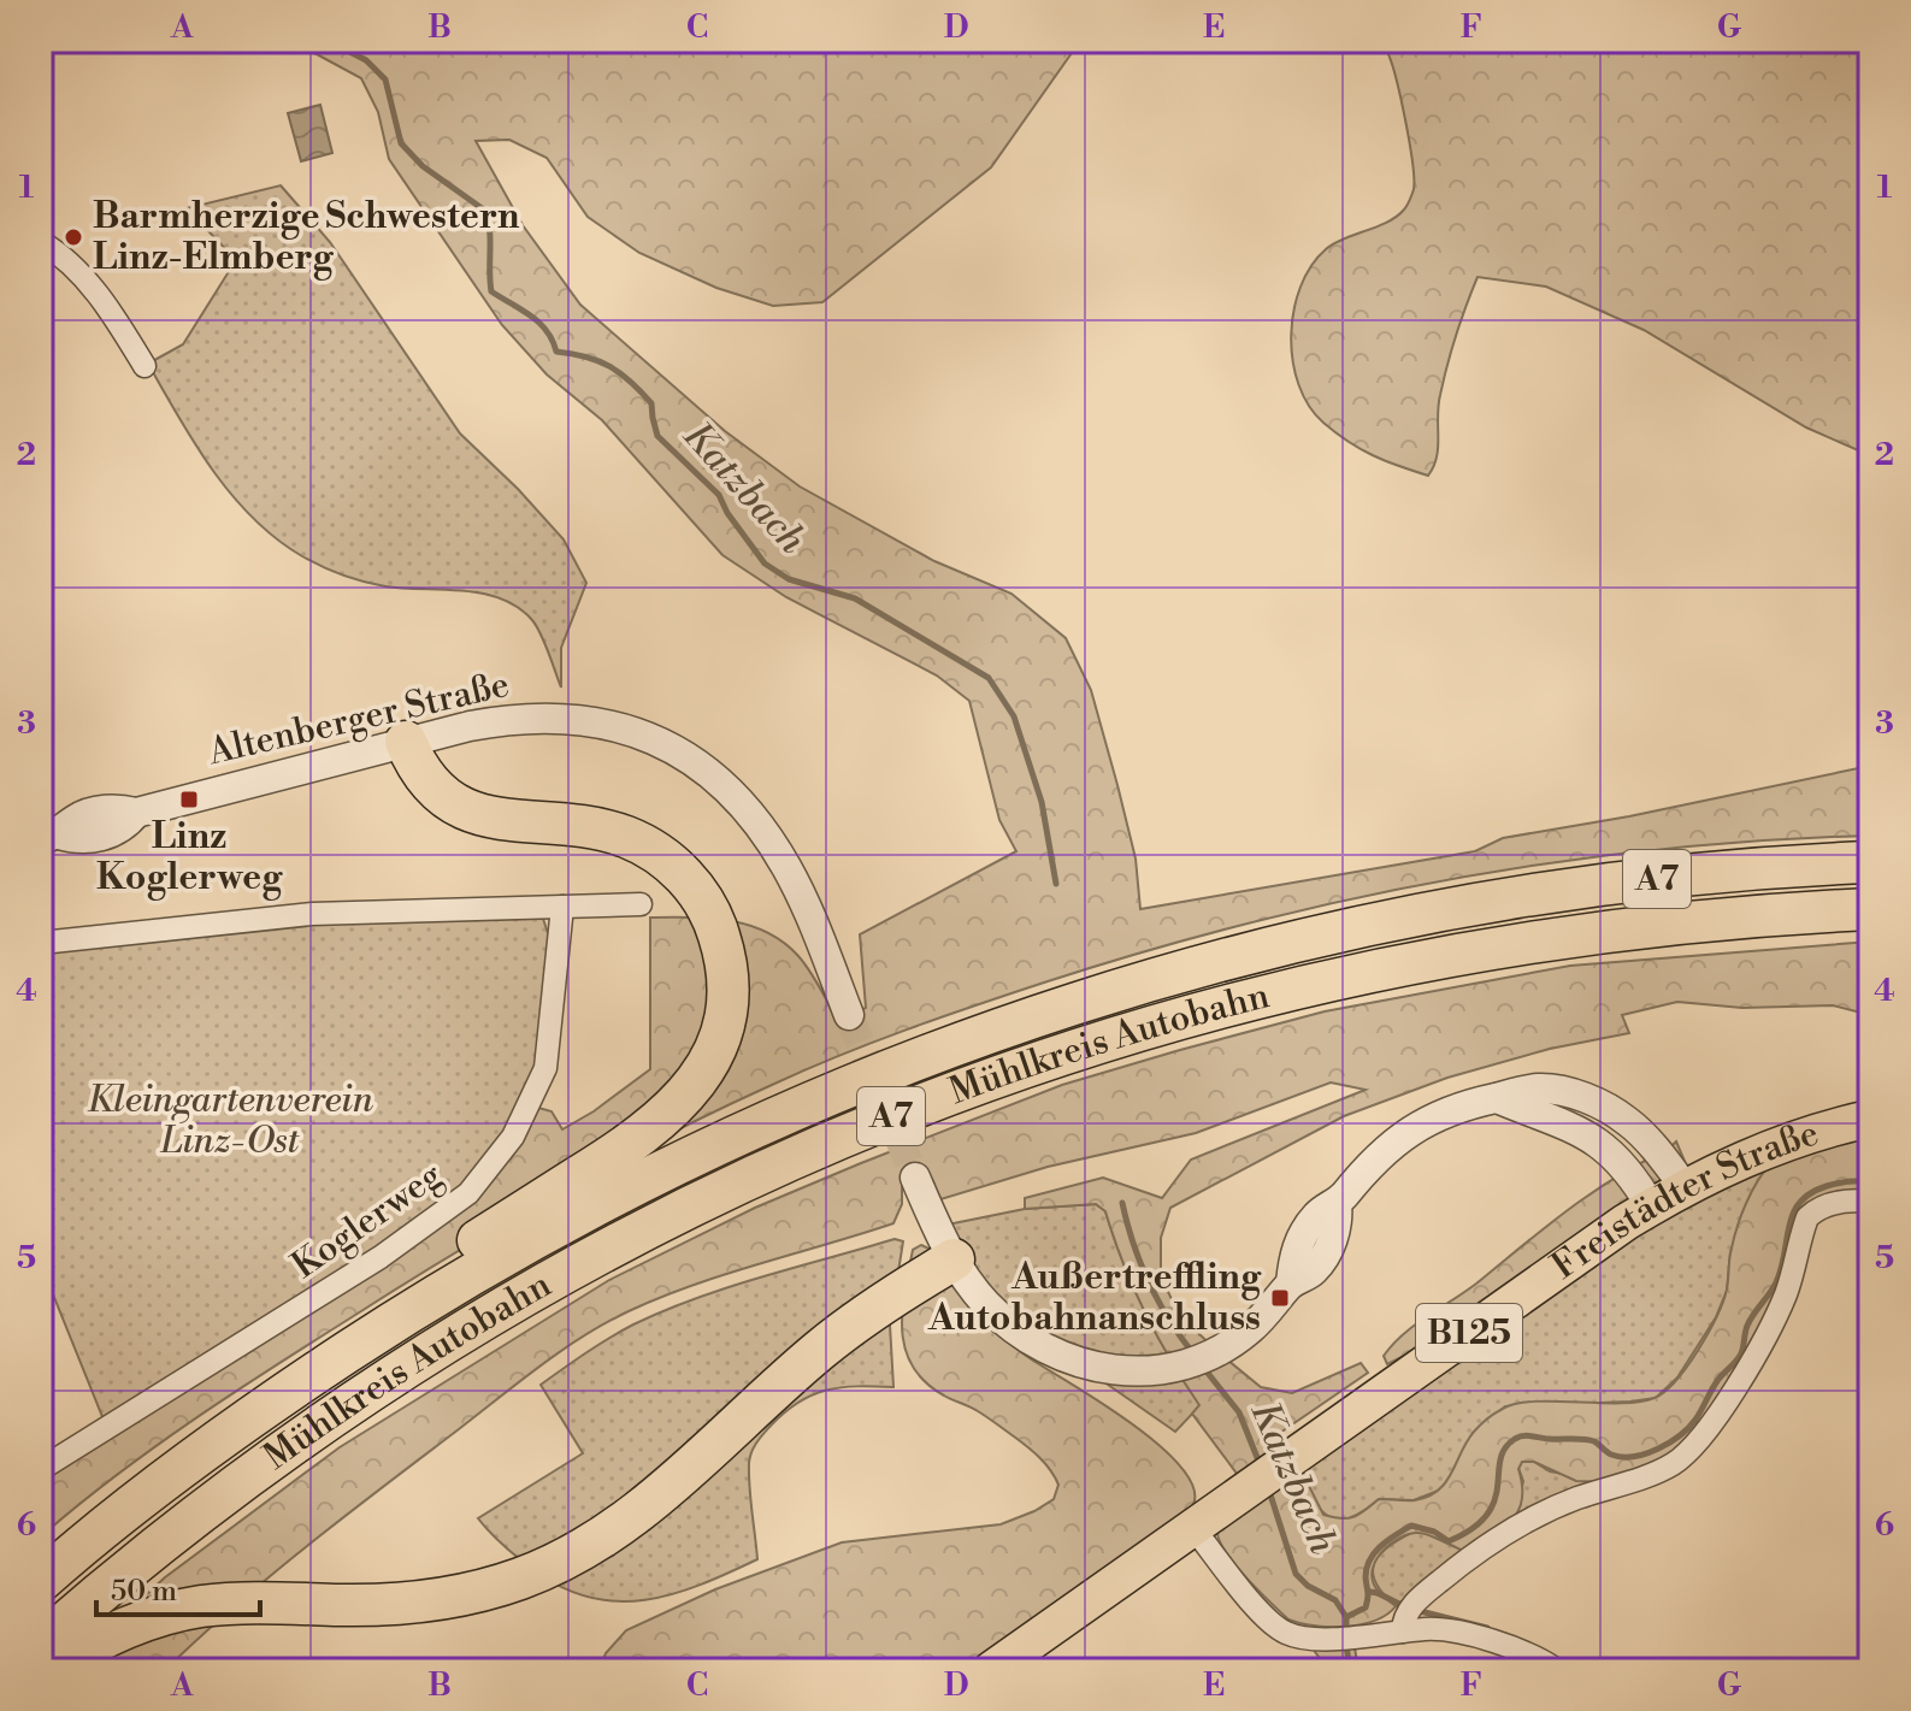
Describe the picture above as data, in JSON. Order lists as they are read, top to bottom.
{
  "streets": {
    "highway": ["A7", "Mühlkreis Autobahn"],
    "main road": ["Freistädter Straße", "B125"],
    "street": ["Altenberger Straße", "Koglerweg"]
  },
  "water": ["Katzbach"],
  "parks": ["Kleingartenverein Linz-Ost"],
  "places": {
    "other": ["Barmherzige Schwestern Linz-Elmberg"],
    "transit": ["Linz Koglerweg", "Außertreffling Autobahnanschluss"]
  },
  "scale_bar": "50 m",
  "grid": {
    "columns": [
      "A",
      "B",
      "C",
      "D",
      "E",
      "F",
      "G"
    ],
    "rows": [
      "1",
      "2",
      "3",
      "4",
      "5",
      "6"
    ]
  }
}
